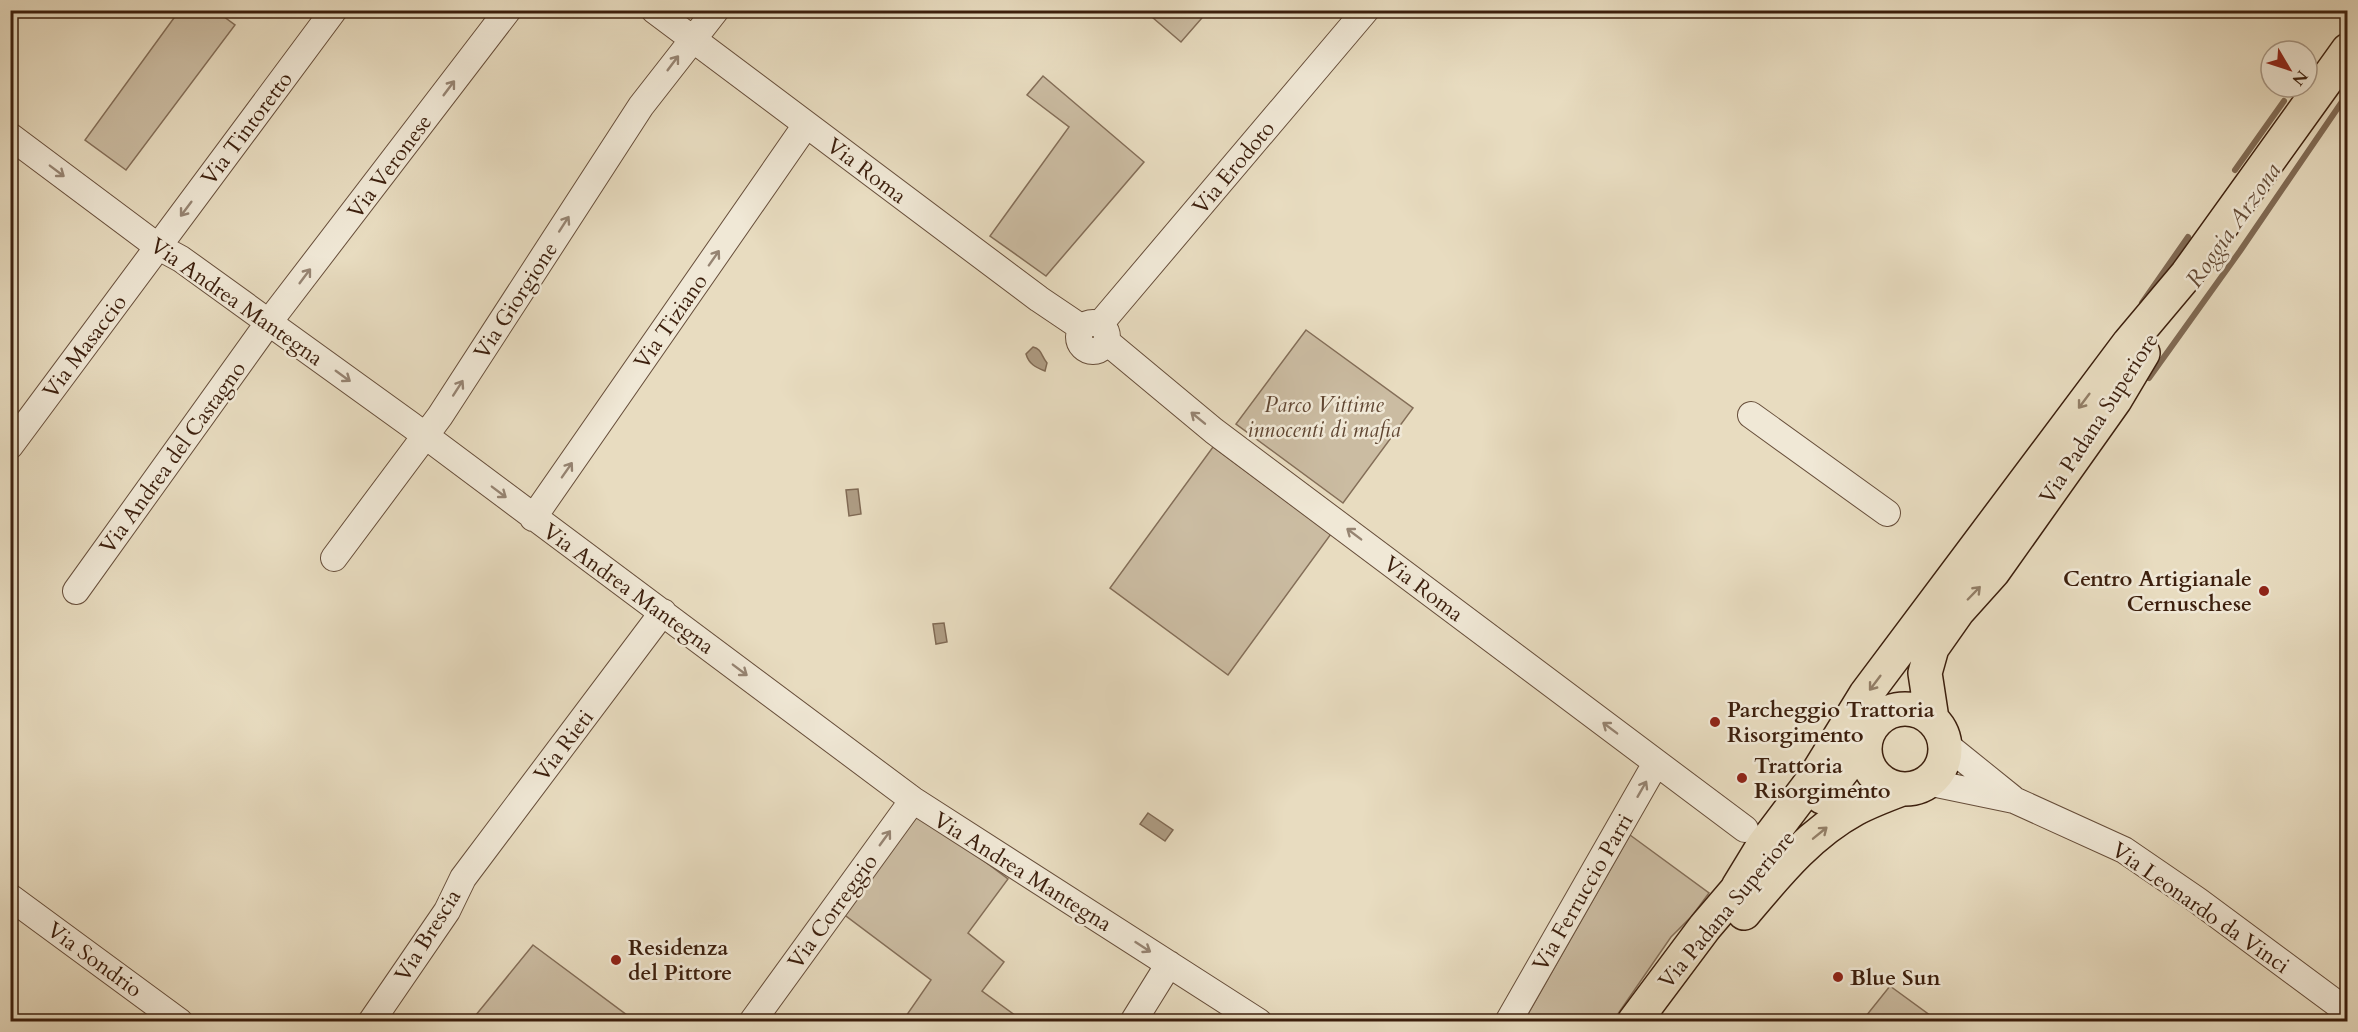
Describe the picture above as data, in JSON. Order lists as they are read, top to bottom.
{
  "streets": {
    "main road": ["Via Padana Superiore"],
    "street": [
      "Via Tintoretto",
      "Via Veronese",
      "Via Erodoto",
      "Via Roma",
      "Via Giorgione",
      "Via Andrea Mantegna",
      "Via Tiziano",
      "Via Masaccio",
      "Via Andrea del Castagno",
      "Via Rieti",
      "Via Ferruccio Parri",
      "Via Leonardo da Vinci",
      "Via Correggio",
      "Via Brescia",
      "Via Sondrio"
    ]
  },
  "crossings": [
    ["Via Tintoretto", "Via Andrea Mantegna"],
    ["Via Tintoretto", "Via Masaccio"],
    ["Via Veronese", "Via Andrea Mantegna"],
    ["Via Veronese", "Via Andrea del Castagno"],
    ["Via Erodoto", "Via Roma"],
    ["Via Roma", "Via Giorgione"],
    ["Via Roma", "Via Tiziano"],
    ["Via Roma", "Via Ferruccio Parri"],
    ["Via Giorgione", "Via Andrea Mantegna"],
    ["Via Andrea Mantegna", "Via Tiziano"],
    ["Via Andrea Mantegna", "Via Masaccio"],
    ["Via Andrea Mantegna", "Via Andrea del Castagno"],
    ["Via Andrea Mantegna", "Via Rieti"],
    ["Via Andrea Mantegna", "Via Correggio"],
    ["Via Padana Superiore", "Via Leonardo da Vinci"],
    ["Via Rieti", "Via Brescia"]
  ],
  "one_way": [
    "Via Tintoretto",
    "Via Veronese",
    "Via Roma",
    "Via Giorgione",
    "Via Andrea Mantegna",
    "Via Tiziano",
    "Via Ferruccio Parri",
    "Via Correggio"
  ],
  "water": ["Roggia Arzona"],
  "parks": ["Parco Vittime innocenti di mafia"],
  "places": [
    "Centro Artigianale Cernuschese",
    "Parcheggio Trattoria Risorgimento",
    "Trattoria Risorgimento",
    "Residenza del Pittore",
    "Blue Sun"
  ],
  "north": "bottom right"
}
